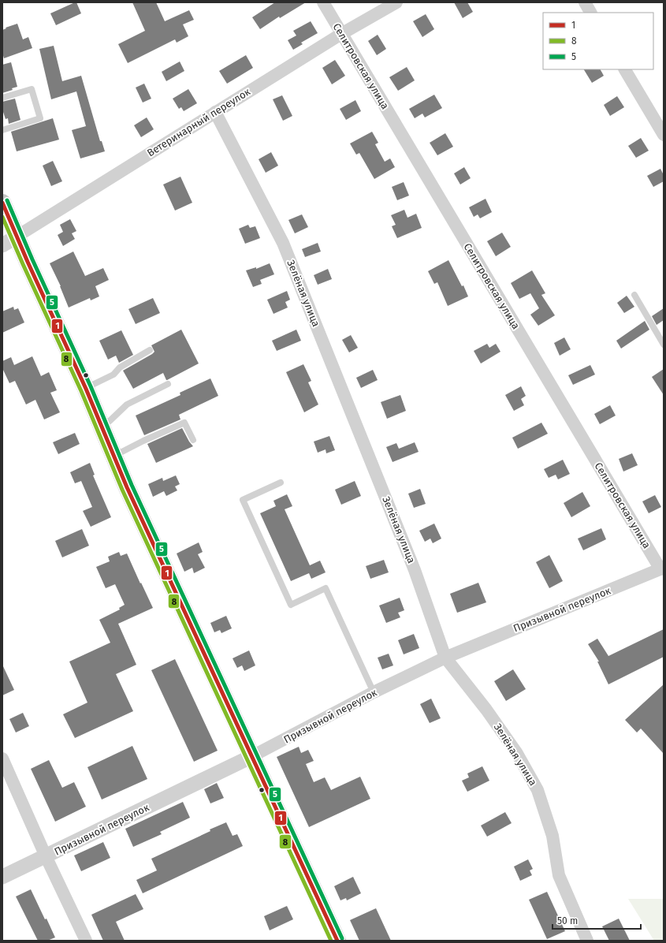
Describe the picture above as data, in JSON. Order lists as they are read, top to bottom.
{
  "streets": {
    "street": [
      "Селитровская улица",
      "Ветеринарный переулок",
      "Зелёная улица",
      "Призывной переулок"
    ]
  },
  "crossings": [
    ["Селитровская улица", "Ветеринарный переулок"],
    ["Селитровская улица", "Призывной переулок"],
    ["Ветеринарный переулок", "Зелёная улица"],
    ["Зелёная улица", "Призывной переулок"]
  ],
  "lines": ["transit line 5", "transit line 1", "transit line 8"],
  "legend": ["1", "8", "5"],
  "scale_bar": "50 m"
}
